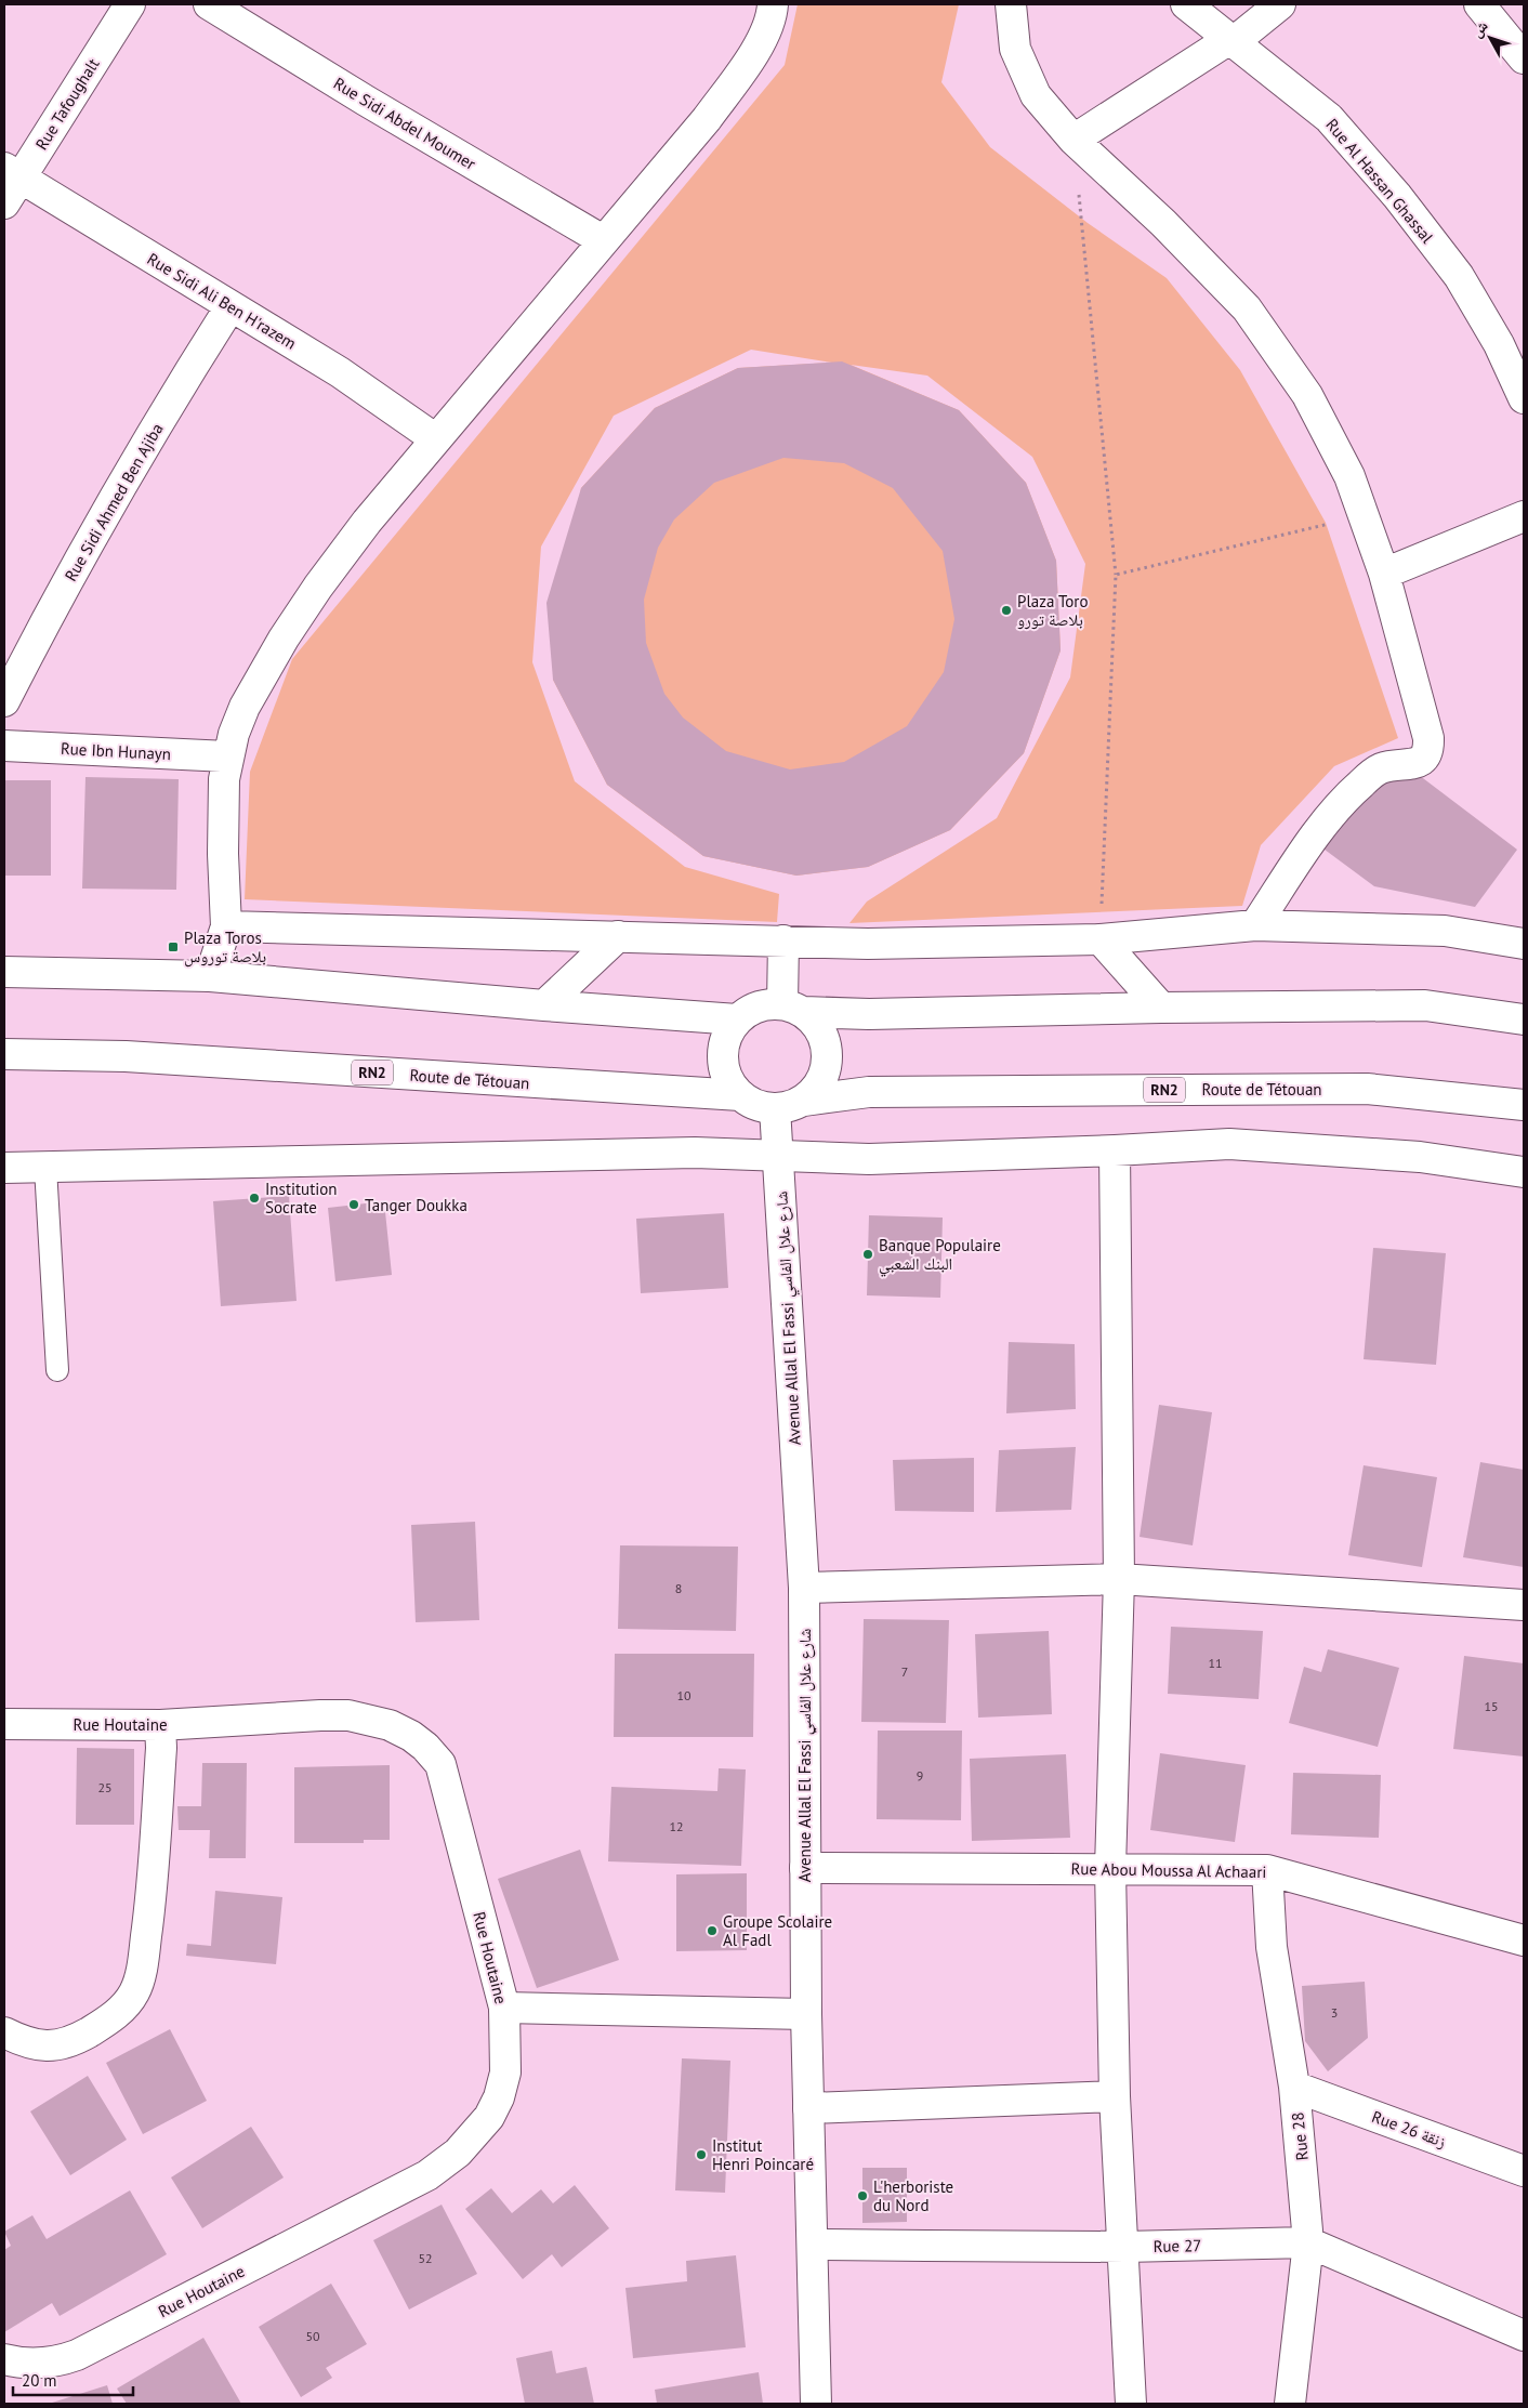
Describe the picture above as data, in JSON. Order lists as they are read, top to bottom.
{
  "streets": {
    "main road": [
      "Rue Tafoughalt",
      "Rue Sidi Abdel Moumer",
      "Rue Al Hassan Ghassal",
      "Rue Sidi Ali Ben H'razem",
      "Rue Sidi Ahmed Ben Ajiba",
      "Rue Ibn Hunayn",
      "RN2",
      "Route de Tétouan",
      "Avenue Allal El Fassi شارع علال الفاسي",
      "Rue Houtaine",
      "Rue Abou Moussa Al Achaari",
      "Rue 26 زنقة",
      "Rue 28",
      "Rue 27"
    ]
  },
  "crossings": [
    ["Rue Tafoughalt", "Rue Sidi Ali Ben H'razem"],
    ["Rue Sidi Ali Ben H'razem", "Rue Sidi Ahmed Ben Ajiba"],
    ["RN2", "Route de Tétouan"],
    ["RN2", "Avenue Allal El Fassi شارع علال الفاسي"],
    ["Route de Tétouan", "Avenue Allal El Fassi شارع علال الفاسي"],
    ["Avenue Allal El Fassi شارع علال الفاسي", "Rue Abou Moussa Al Achaari"],
    ["Avenue Allal El Fassi شارع علال الفاسي", "Rue 27"],
    ["Rue Abou Moussa Al Achaari", "Rue 28"],
    ["Rue 26 زنقة", "Rue 28"],
    ["Rue 28", "Rue 27"]
  ],
  "places": {
    "other": [
      "Plaza Toro بلاصة تورو",
      "Institution Socrate",
      "Tanger Doukka",
      "Banque Populaire البنك الشعبي",
      "Groupe Scolaire Al Fadl",
      "Institut Henri Poincaré",
      "L'herboriste du Nord"
    ],
    "transit": ["Plaza Toros بلاصة توروس"]
  },
  "house_numbers": [
    "8",
    "11",
    "7",
    "10",
    "15",
    "9",
    "25",
    "12",
    "3",
    "52",
    "50"
  ],
  "scale_bar": "20 m",
  "north": "top left"
}
